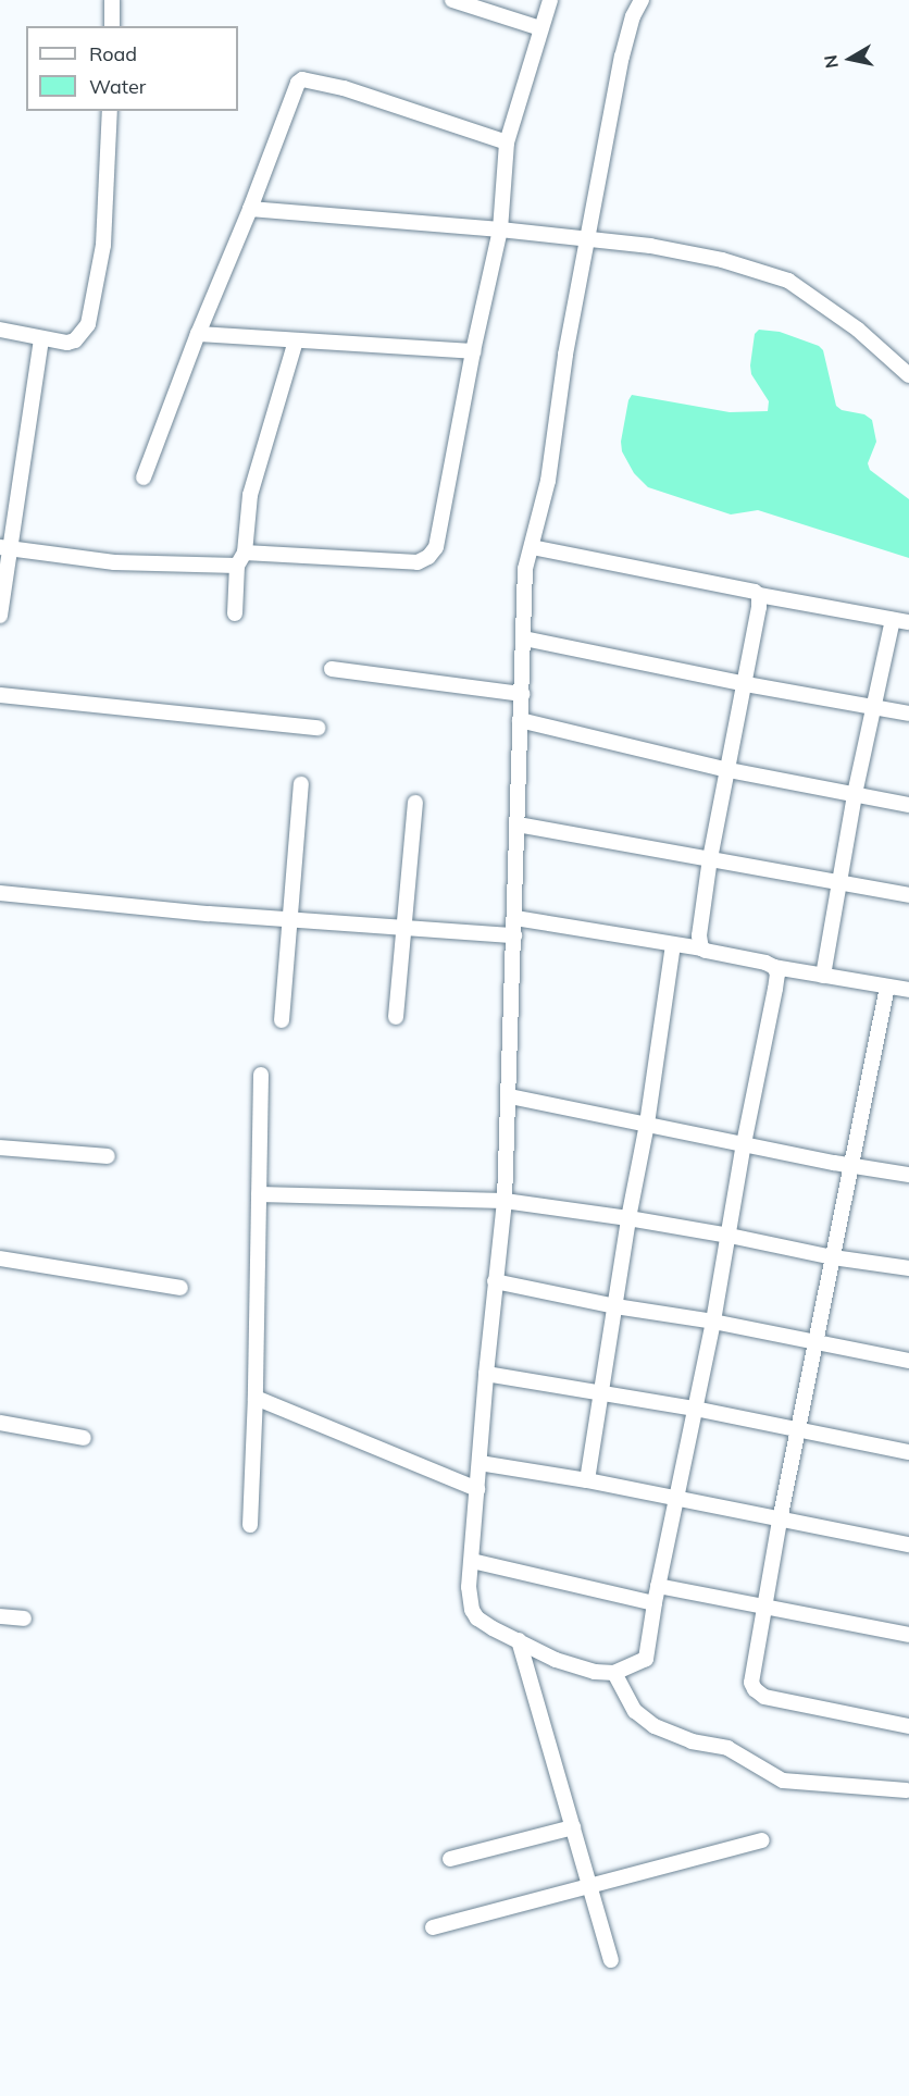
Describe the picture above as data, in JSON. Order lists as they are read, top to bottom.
{
  "legend": ["Road", "Water"],
  "north": "left"
}
